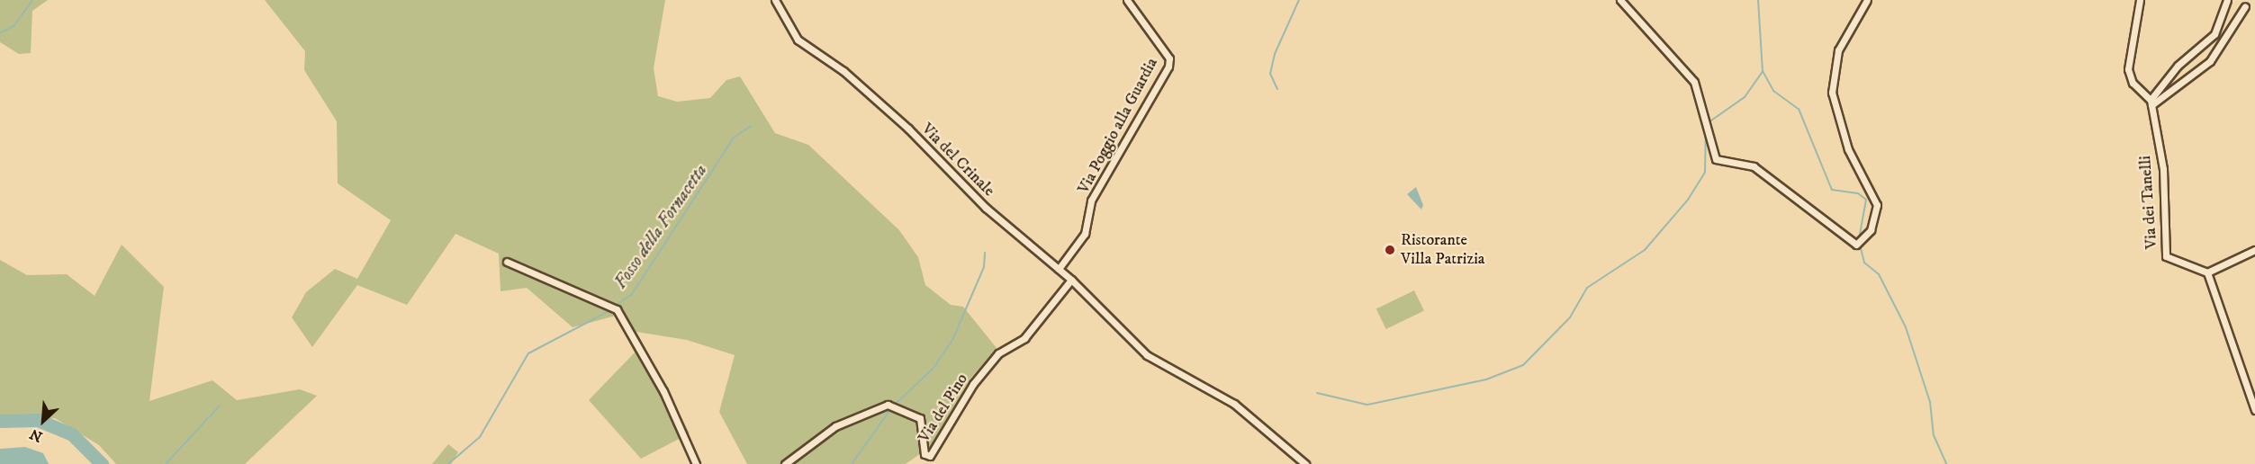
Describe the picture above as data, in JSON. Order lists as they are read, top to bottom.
{
  "streets": {
    "street": [
      "Via Poggio alla Guardia",
      "Via del Crinale",
      "Via dei Tanelli",
      "Via del Pino"
    ]
  },
  "crossings": [
    ["Via Poggio alla Guardia", "Via del Crinale"],
    ["Via del Crinale", "Via del Pino"]
  ],
  "water": ["Fosso della Fornacetta"],
  "places": ["Ristorante Villa Patrizia"],
  "north": "bottom left"
}
